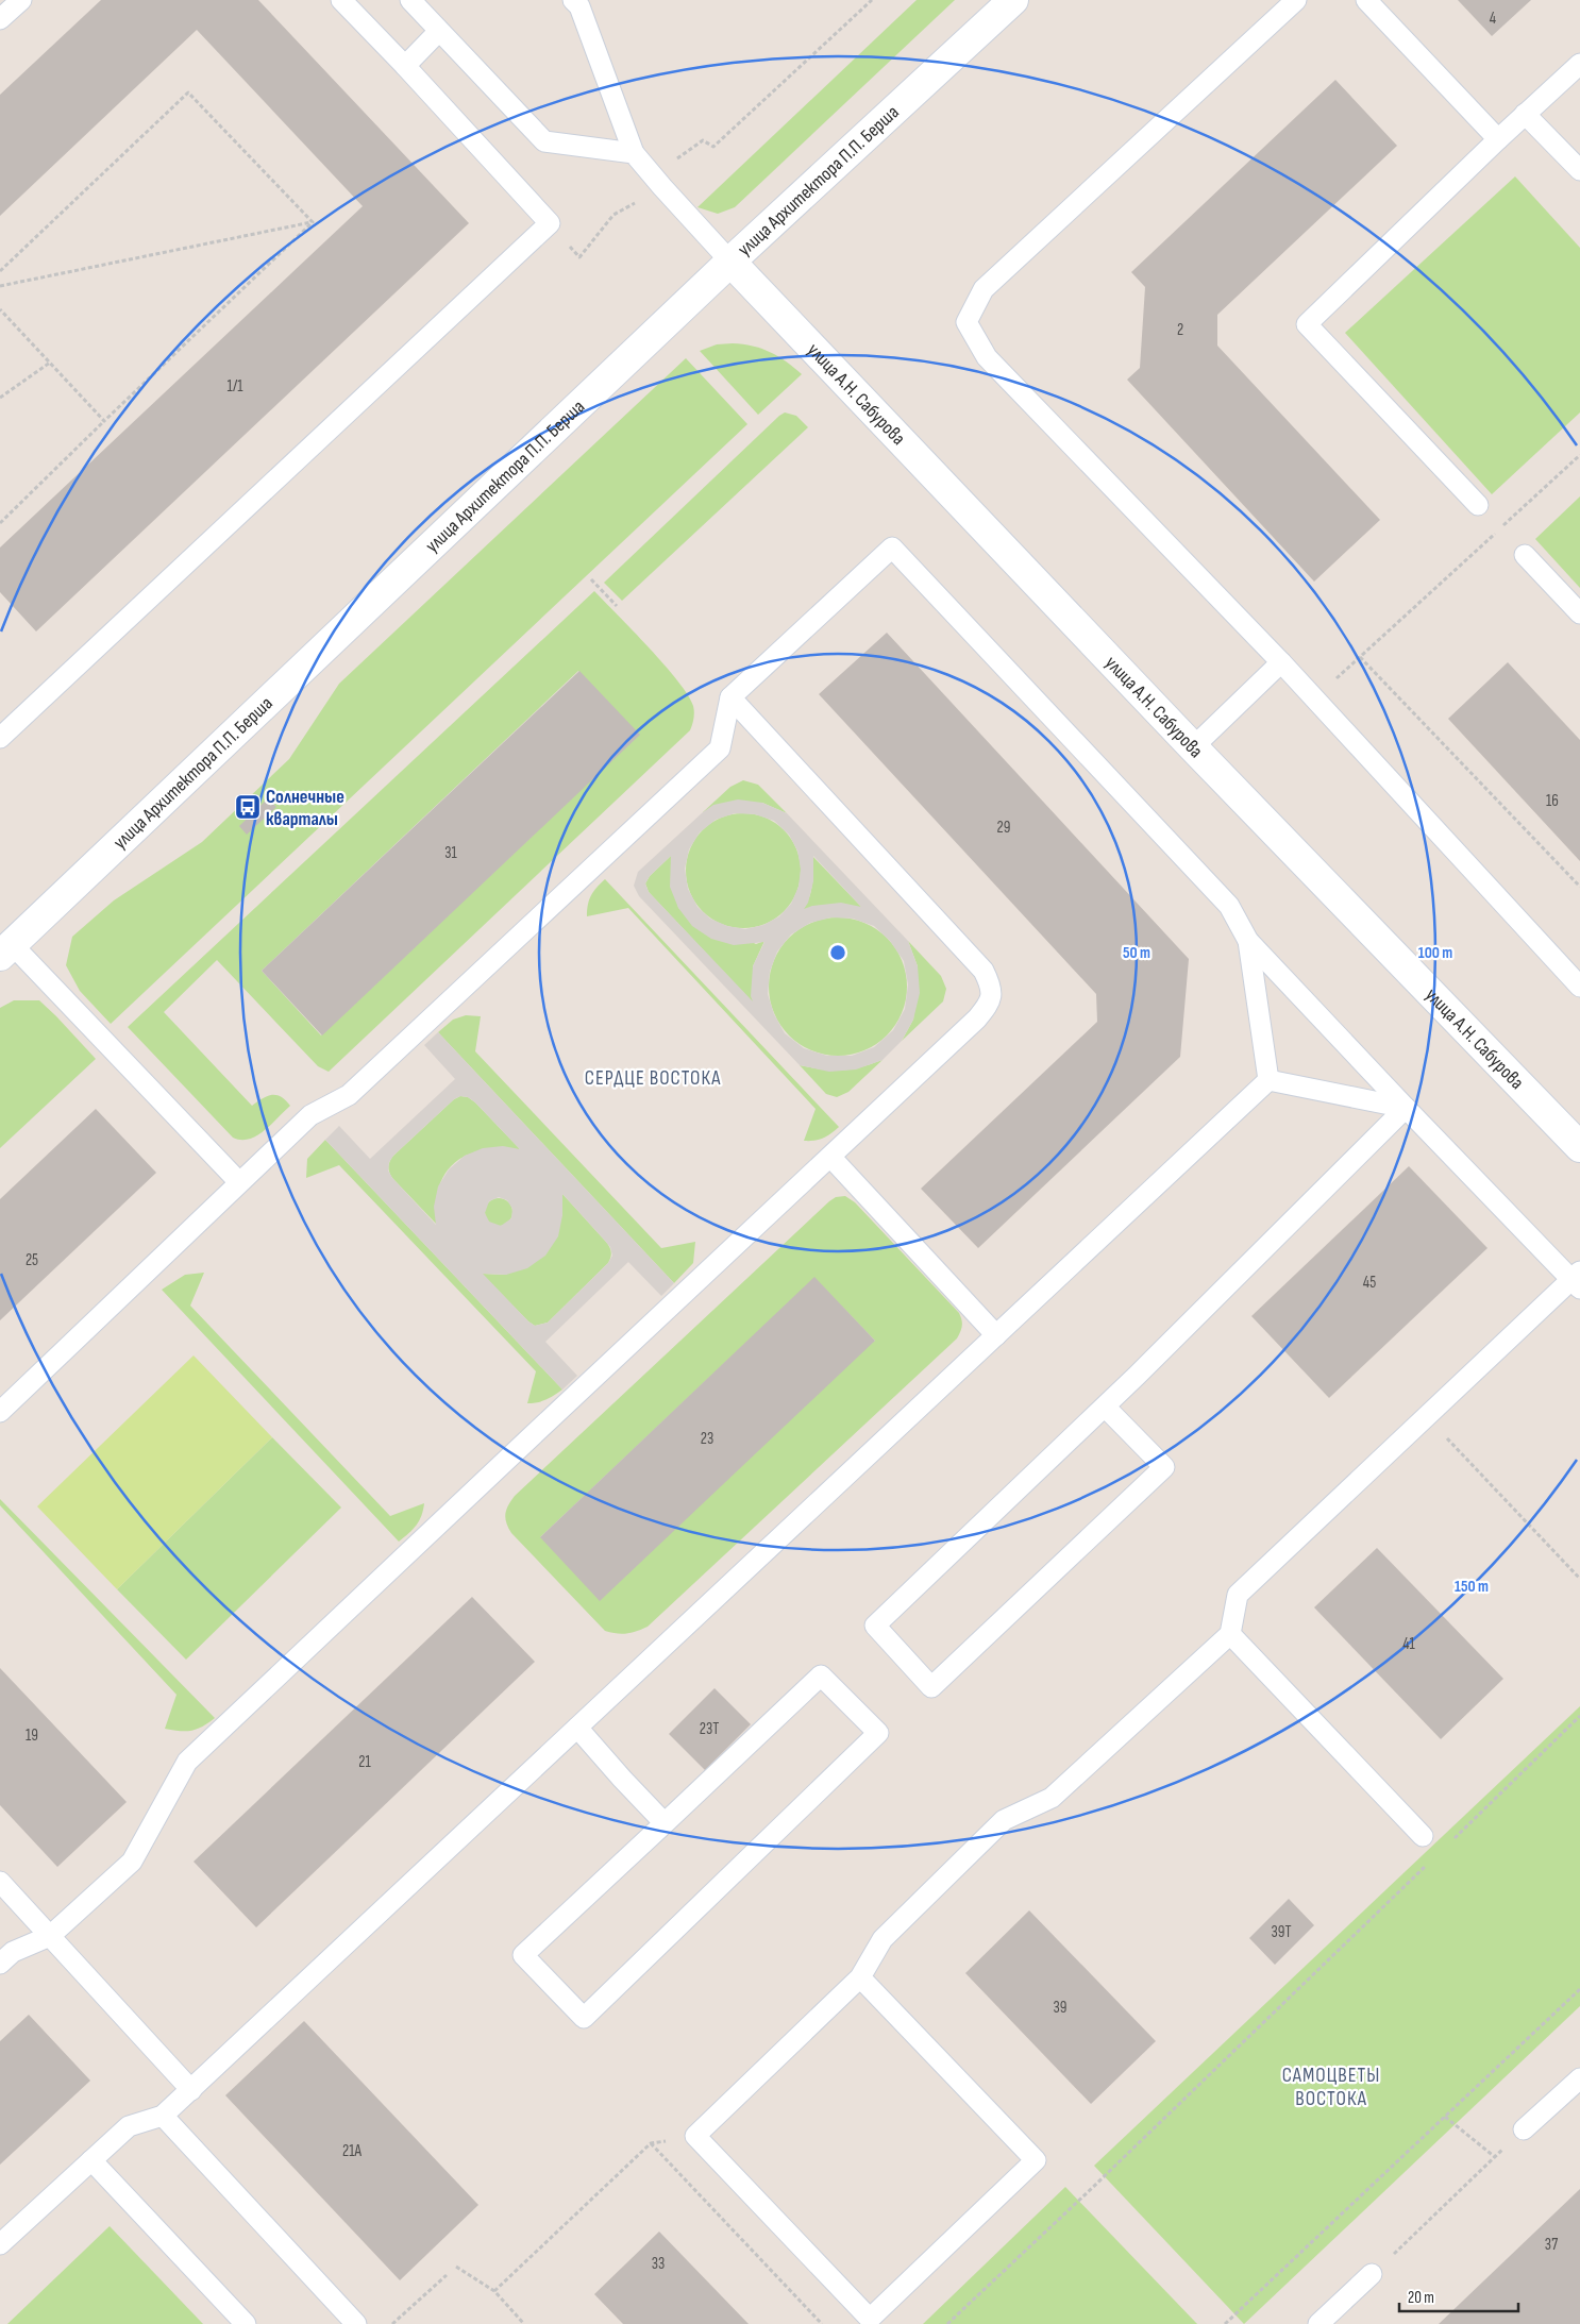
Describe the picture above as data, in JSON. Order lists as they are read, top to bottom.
{
  "streets": {
    "street": ["улица Архитектора П.П. Берша", "улица А.Н. Сабурова"]
  },
  "crossings": [
    ["улица Архитектора П.П. Берша", "улица А.Н. Сабурова"]
  ],
  "districts": ["СЕРДЦЕ ВОСТОКА", "САМОЦВЕТЫ ВОСТОКА"],
  "places": {
    "bus stop": ["Солнечные кварталы"]
  },
  "house_numbers": [
    "4",
    "2",
    "1/1",
    "16",
    "29",
    "31",
    "25",
    "45",
    "23",
    "41",
    "23Т",
    "19",
    "21",
    "39Т",
    "39",
    "21А",
    "37",
    "33"
  ],
  "scale_bar": "20 m",
  "rings": ["50 m", "100 m", "150 m"]
}
